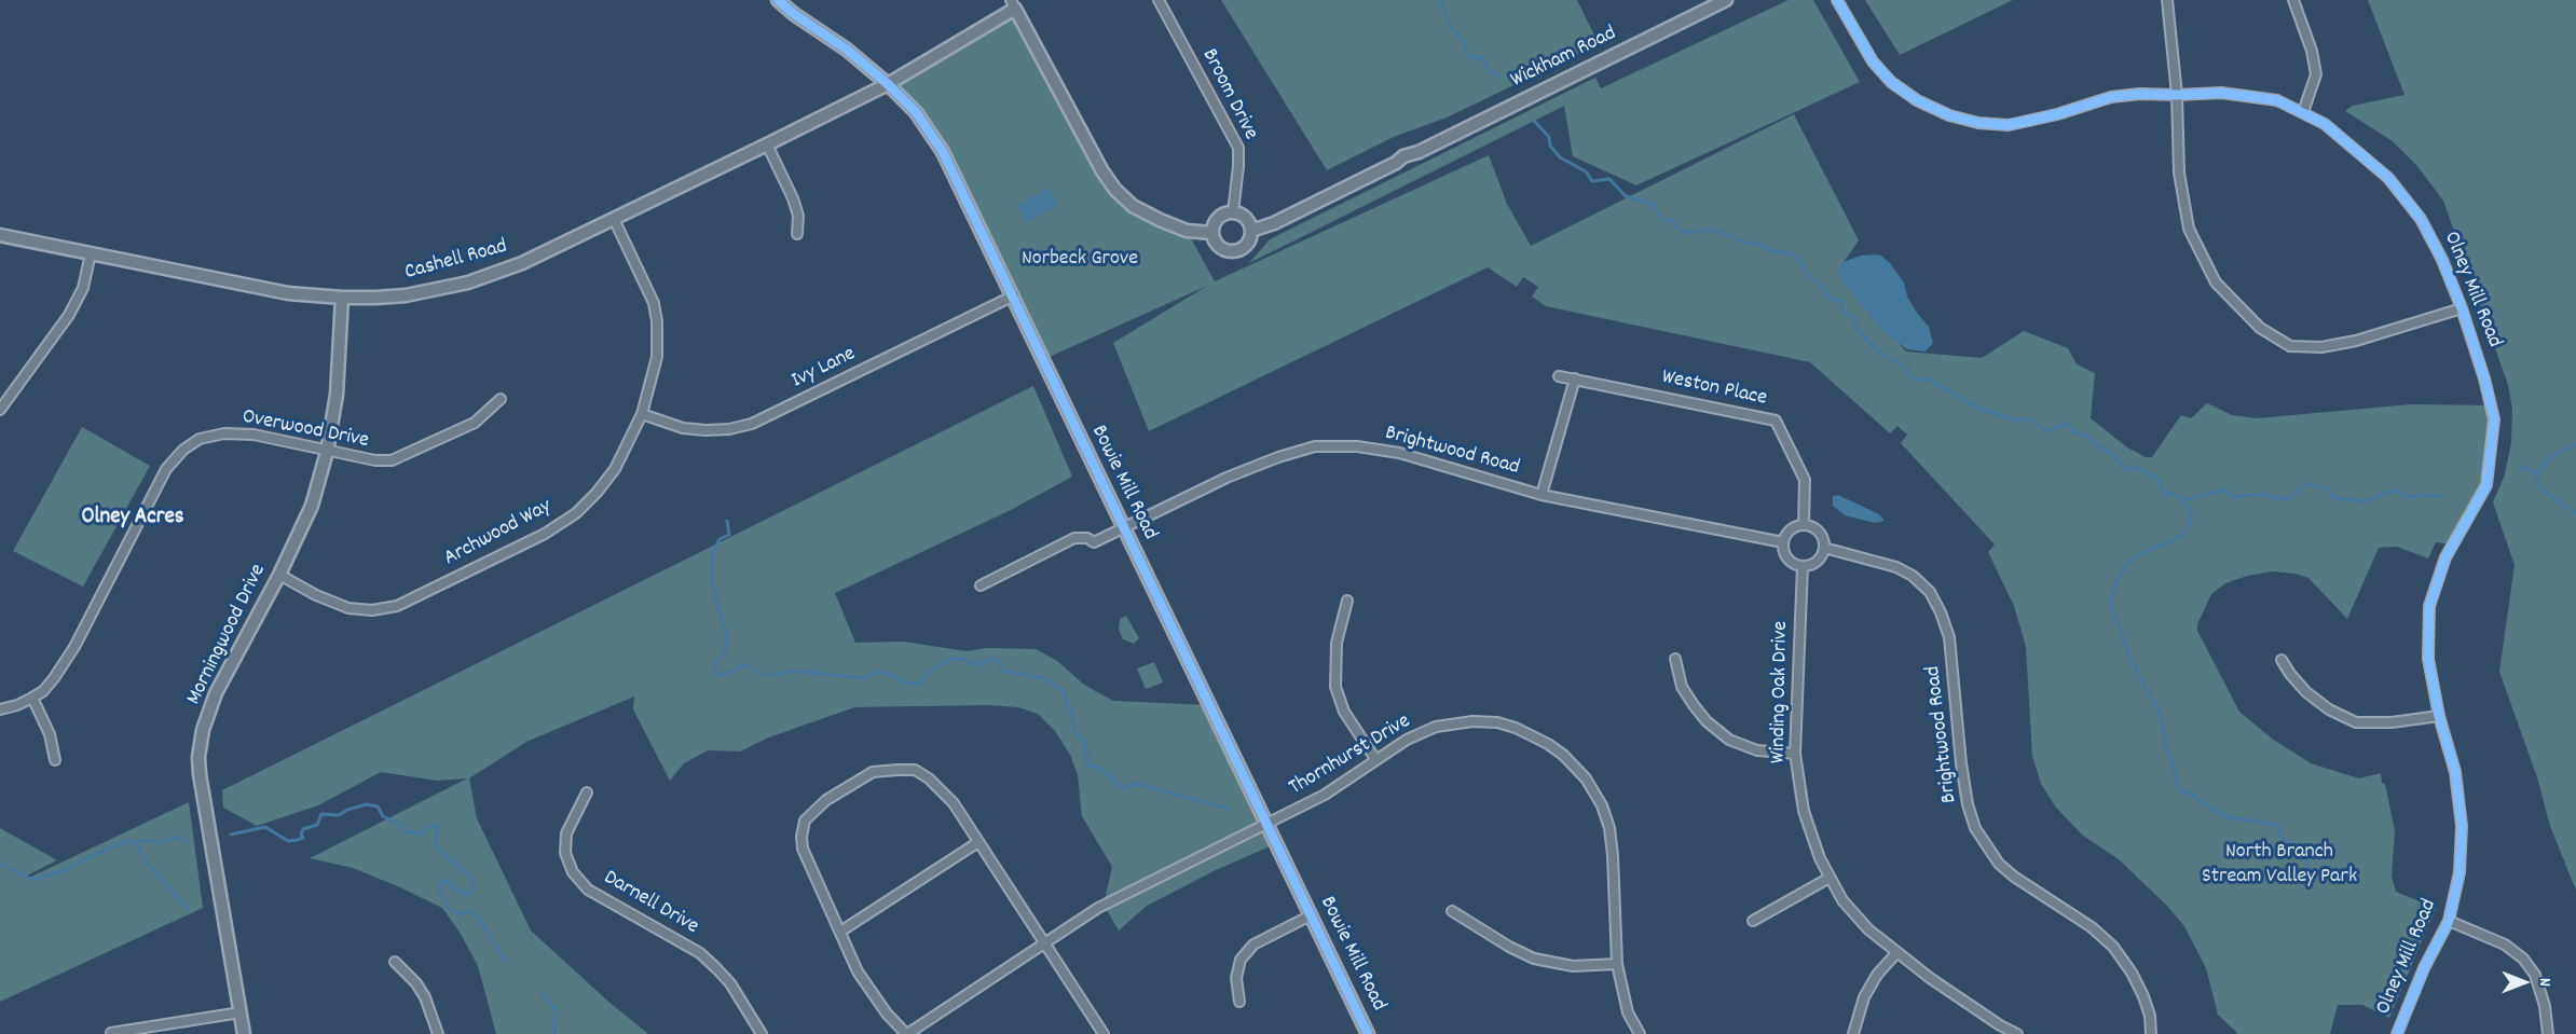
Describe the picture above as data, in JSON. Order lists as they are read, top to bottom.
{
  "streets": {
    "street": [
      "Wickham Road",
      "Broom Drive",
      "Cashell Road",
      "Olney Mill Road",
      "Ivy Lane",
      "Weston Place",
      "Overwood Drive",
      "Brightwood Road",
      "Bowie Mill Road",
      "Archwood Way",
      "Morningwood Drive",
      "Winding Oak Drive",
      "Thornhurst Drive",
      "Darnell Drive"
    ]
  },
  "crossings": [
    ["Wickham Road", "Broom Drive"],
    ["Cashell Road", "Bowie Mill Road"],
    ["Cashell Road", "Archwood Way"],
    ["Cashell Road", "Morningwood Drive"],
    ["Ivy Lane", "Bowie Mill Road"],
    ["Ivy Lane", "Archwood Way"],
    ["Weston Place", "Brightwood Road"],
    ["Weston Place", "Winding Oak Drive"],
    ["Overwood Drive", "Morningwood Drive"],
    ["Brightwood Road", "Bowie Mill Road"],
    ["Brightwood Road", "Winding Oak Drive"],
    ["Bowie Mill Road", "Thornhurst Drive"],
    ["Archwood Way", "Morningwood Drive"]
  ],
  "districts": ["Olney Acres"],
  "parks": ["Norbeck Grove", "North Branch Stream Valley Park"],
  "north": "right"
}
